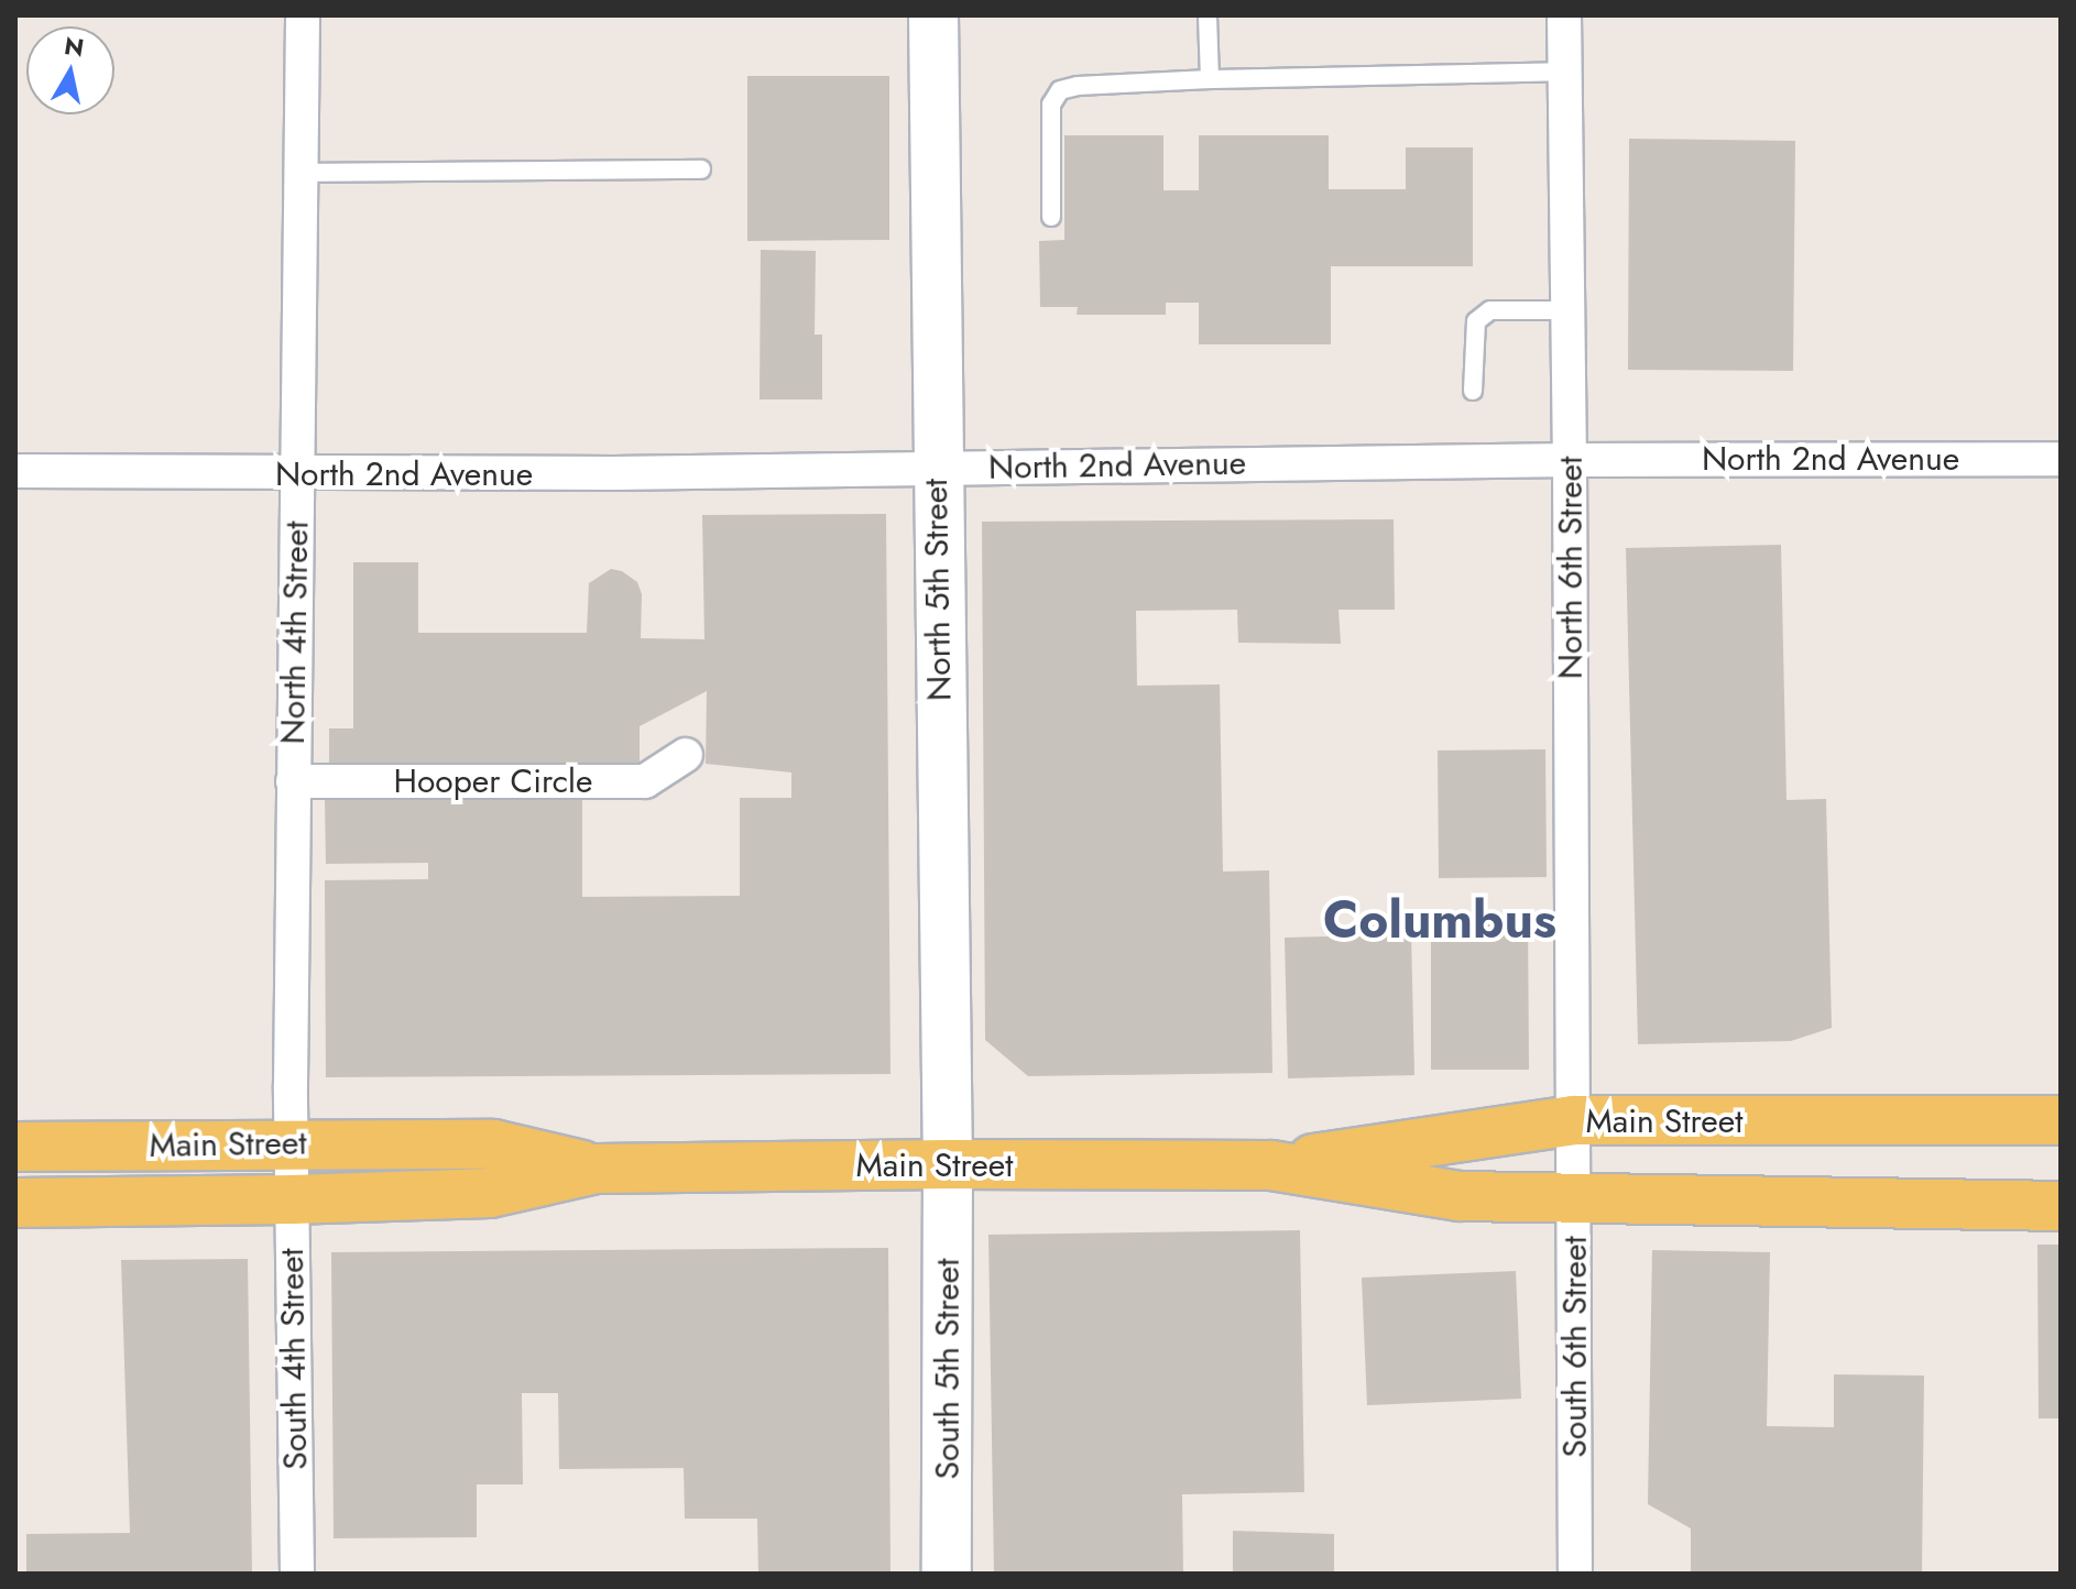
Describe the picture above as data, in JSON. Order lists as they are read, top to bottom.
{
  "streets": {
    "main road": ["North 5th Street", "Main Street", "South 5th Street"],
    "street": [
      "North 2nd Avenue",
      "North 6th Street",
      "North 4th Street",
      "Hooper Circle",
      "South 6th Street",
      "South 4th Street"
    ]
  },
  "crossings": [
    ["North 2nd Avenue", "North 6th Street"],
    ["North 2nd Avenue", "North 5th Street"],
    ["North 2nd Avenue", "North 4th Street"],
    ["North 6th Street", "Main Street"],
    ["North 6th Street", "South 6th Street"],
    ["North 5th Street", "Main Street"],
    ["North 5th Street", "South 5th Street"],
    ["North 4th Street", "Hooper Circle"],
    ["North 4th Street", "Main Street"],
    ["North 4th Street", "South 4th Street"],
    ["Main Street", "South 6th Street"],
    ["Main Street", "South 4th Street"],
    ["Main Street", "South 5th Street"]
  ],
  "districts": ["Columbus"],
  "north": "top"
}
